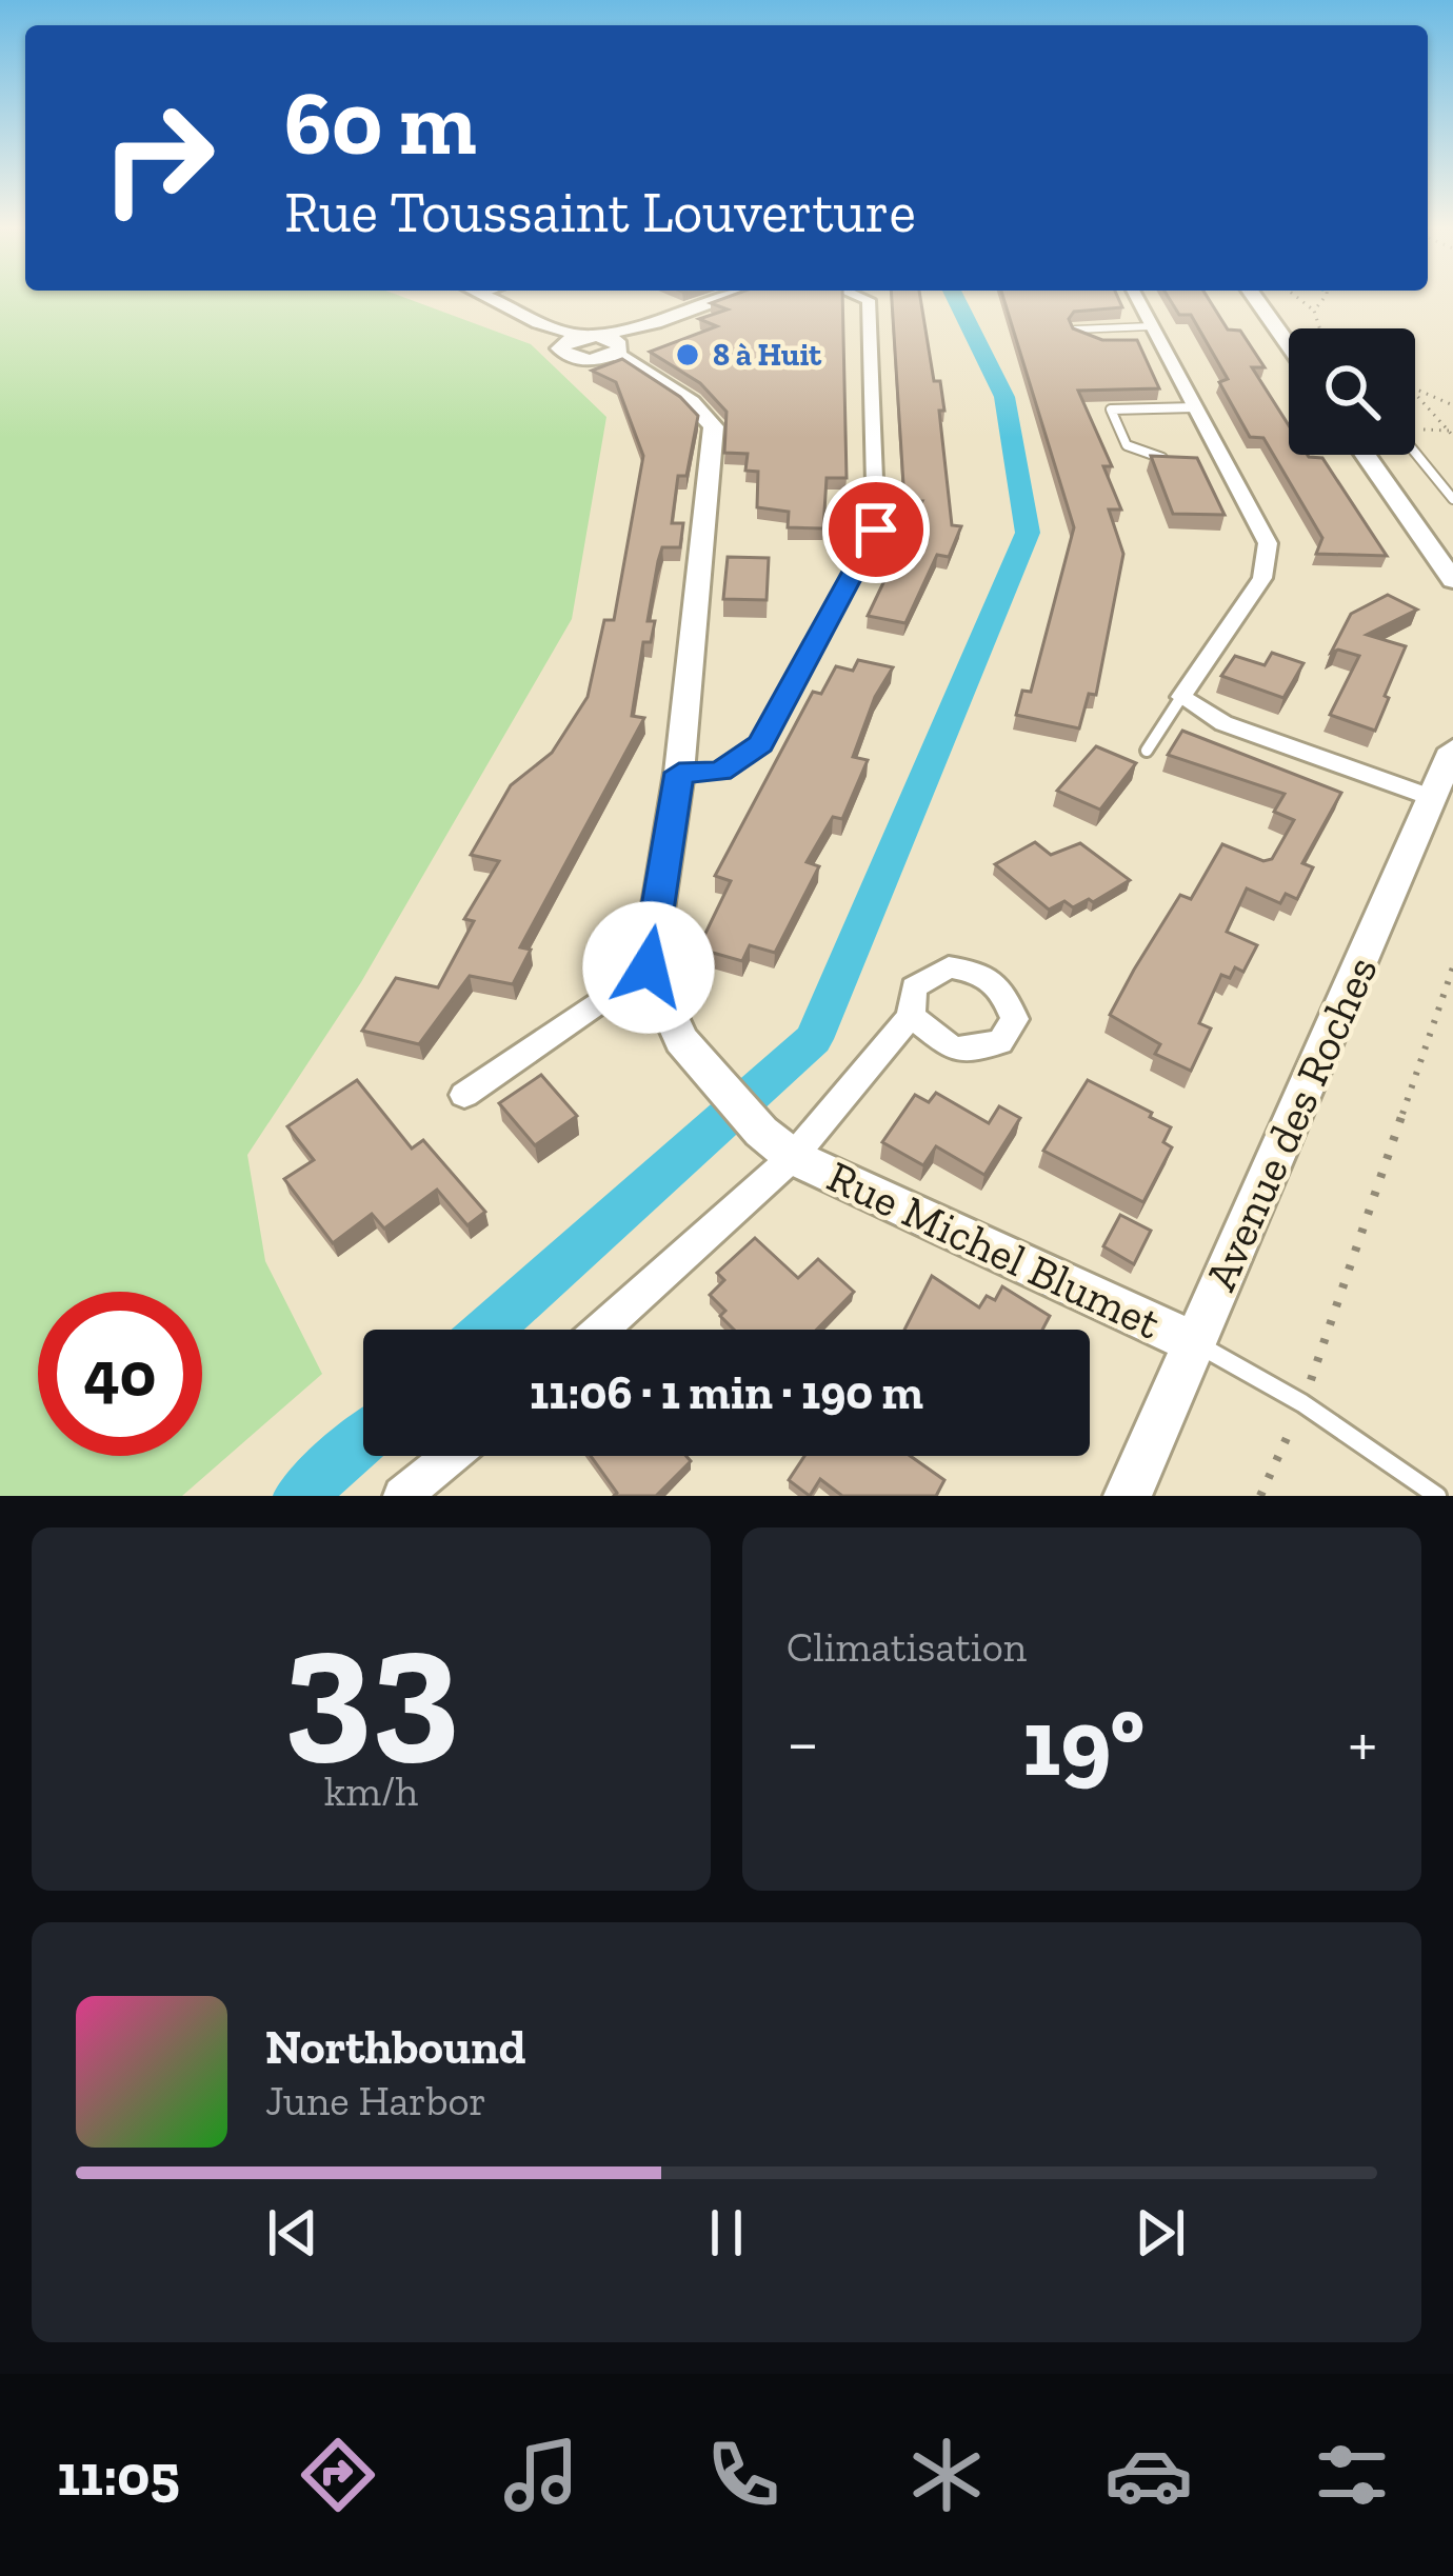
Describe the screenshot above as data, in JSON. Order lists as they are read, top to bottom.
{
  "streets": {
    "street": ["Avenue des Roches", "Rue Michel Blumet"]
  },
  "crossings": [
    ["Avenue des Roches", "Rue Michel Blumet"]
  ],
  "places": ["8 à Huit"],
  "page": {
    "turn": ["60 m", "Rue Toussaint Louverture"],
    "limit": "40",
    "trip": "11:06 · 1 min · 190 m",
    "tile": [
      ["33", "km/h"],
      "Climatisation"
    ],
    "heat": ["−", "19°", "+"],
    "song": ["Northbound", "June Harbor"],
    "tabs": "11:05"
  }
}
